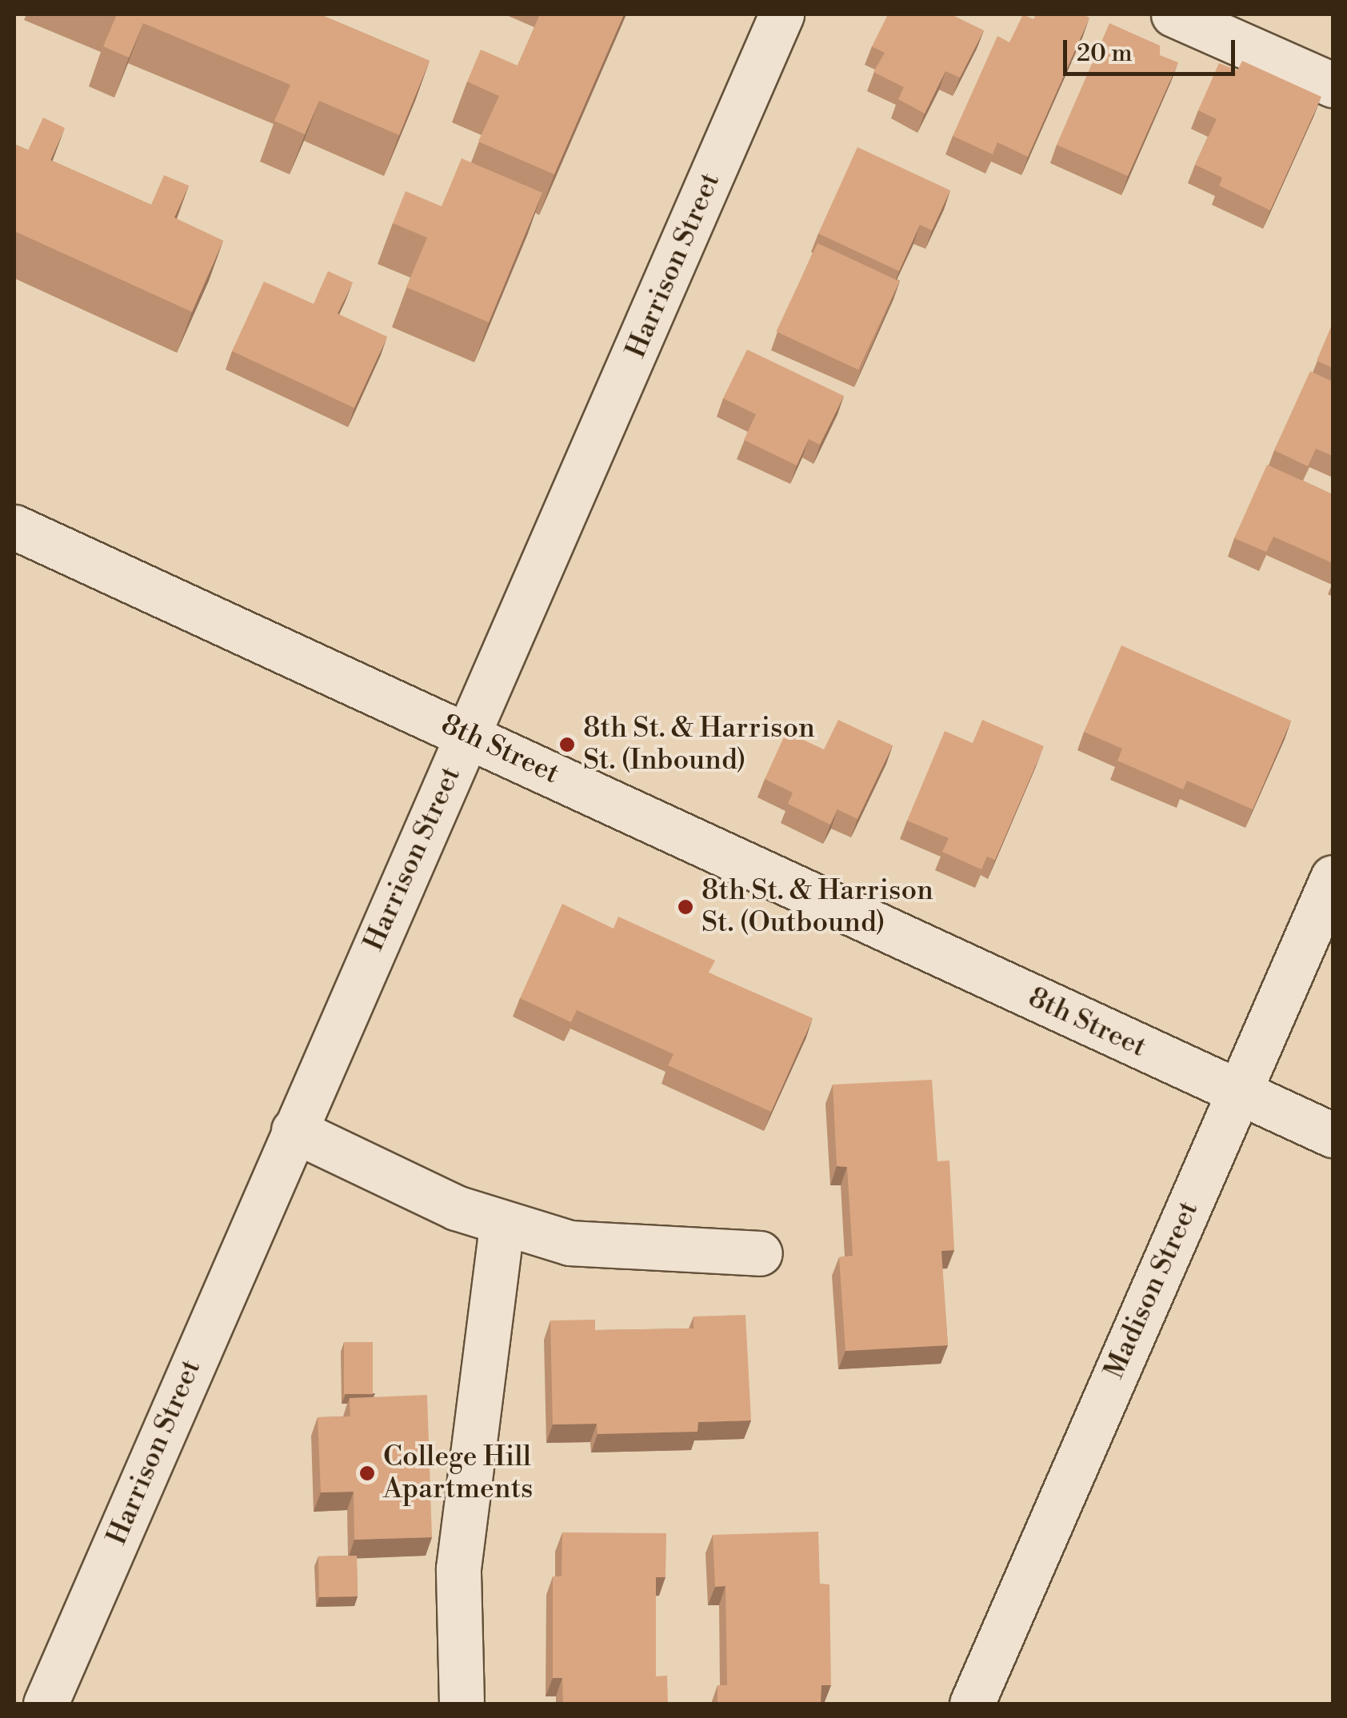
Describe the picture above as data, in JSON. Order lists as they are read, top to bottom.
{
  "streets": {
    "street": ["Harrison Street", "8th Street", "Madison Street"]
  },
  "crossings": [
    ["Harrison Street", "8th Street"],
    ["8th Street", "Madison Street"]
  ],
  "places": ["8th St. & Harrison St. (Inbound)", "8th St. & Harrison St. (Outbound)", "College Hill Apartments"],
  "scale_bar": "20 m"
}
